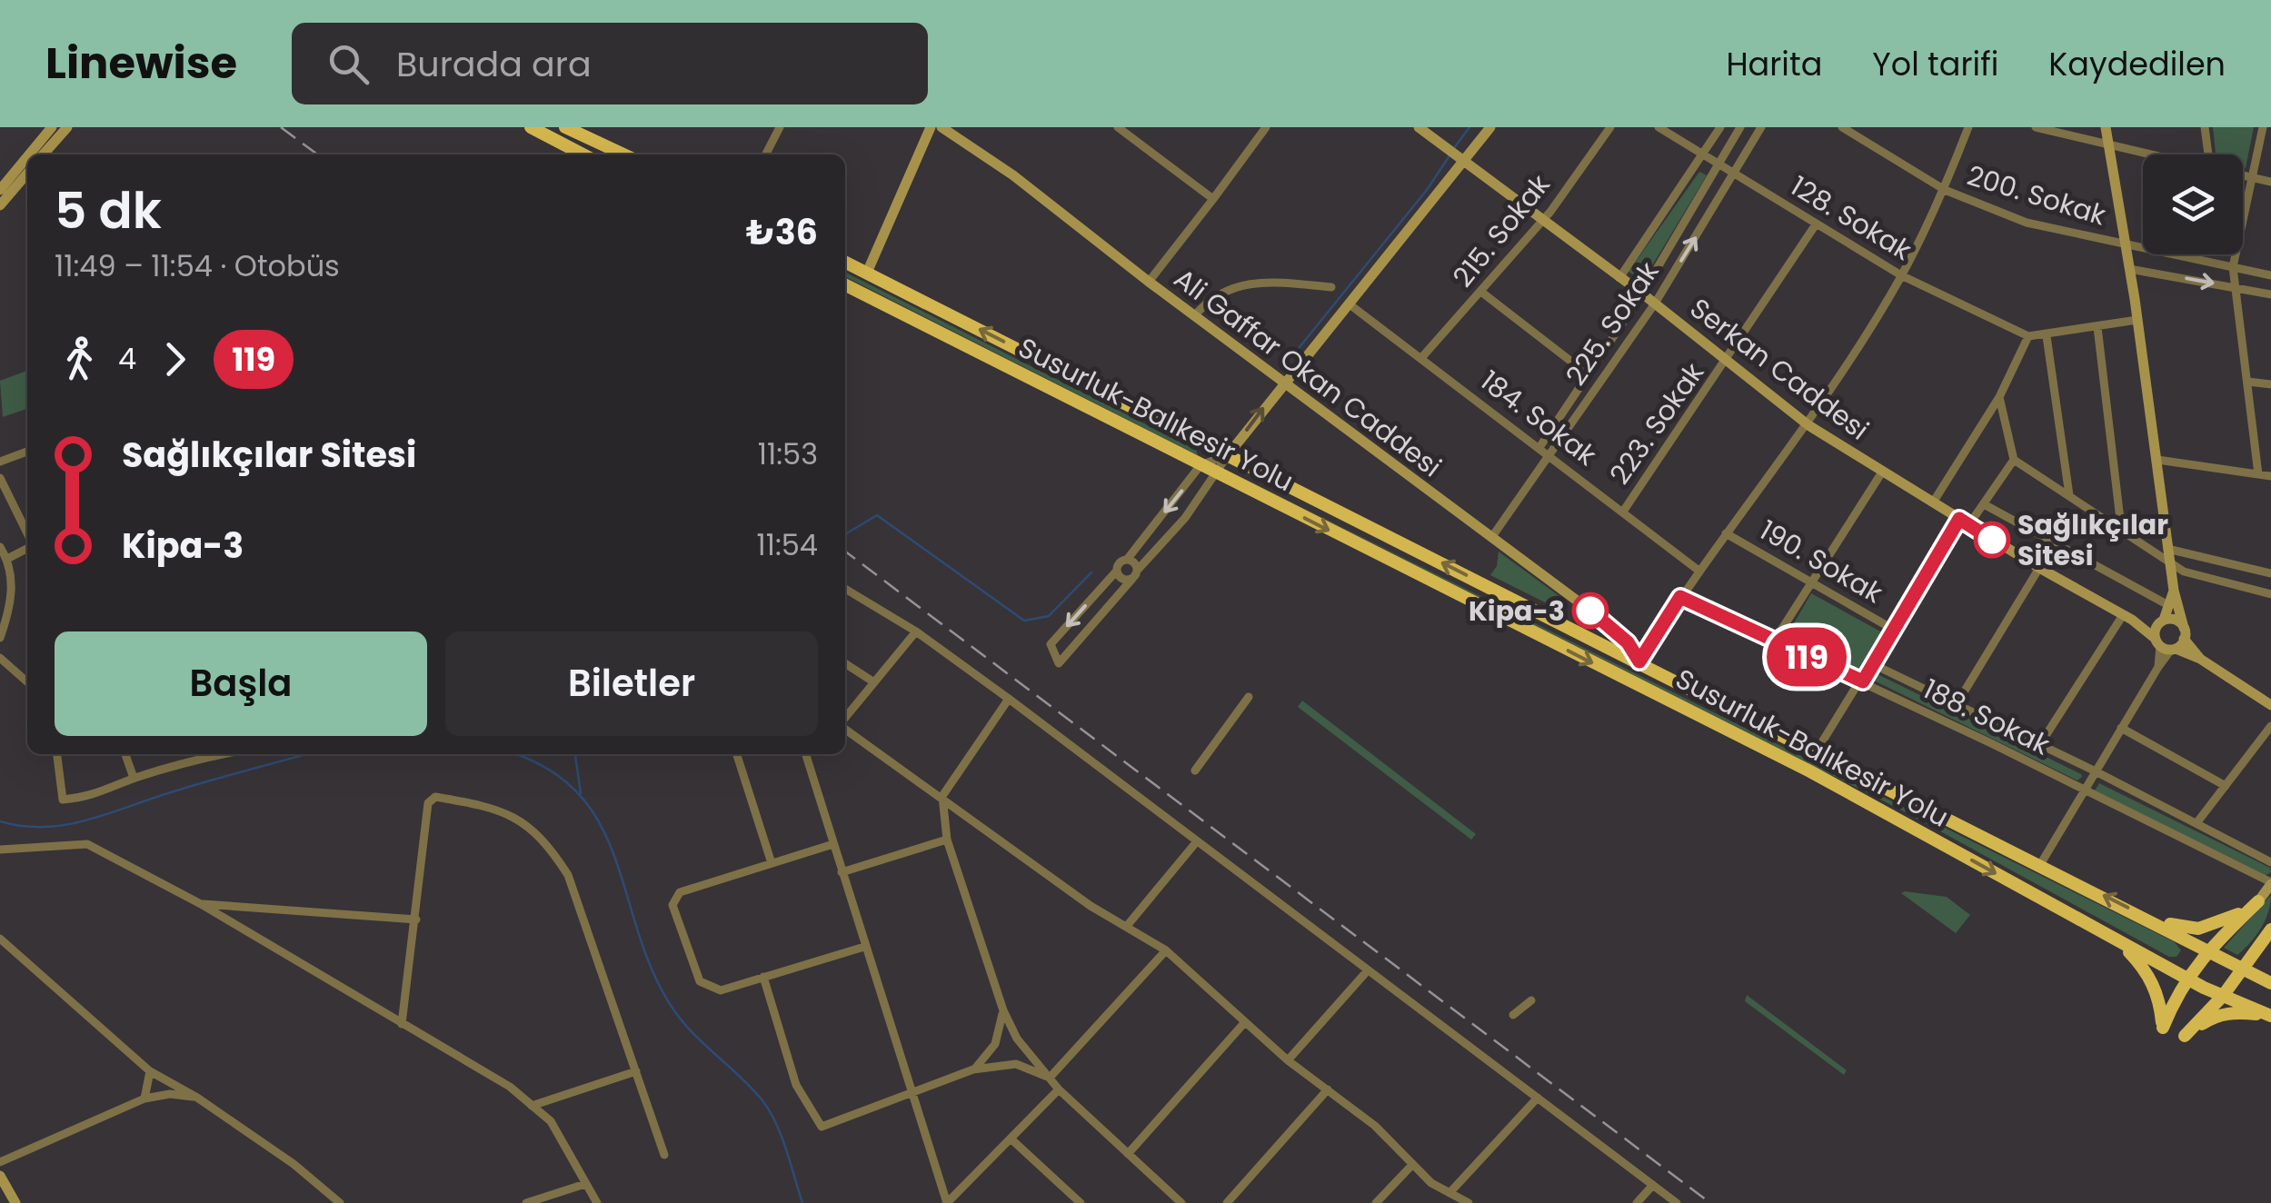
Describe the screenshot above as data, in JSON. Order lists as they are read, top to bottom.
{
  "streets": {
    "highway": ["Susurluk-Balıkesir Yolu"],
    "main road": ["Serkan Caddesi", "Ali Gaffar Okan Caddesi"],
    "street": [
      "200. Sokak",
      "128. Sokak",
      "215. Sokak",
      "225. Sokak",
      "184. Sokak",
      "223. Sokak",
      "190. Sokak",
      "188. Sokak"
    ]
  },
  "crossings": [
    ["128. Sokak", "225. Sokak"],
    ["128. Sokak", "223. Sokak"],
    ["215. Sokak", "Serkan Caddesi"],
    ["215. Sokak", "184. Sokak"],
    ["225. Sokak", "Serkan Caddesi"],
    ["225. Sokak", "Ali Gaffar Okan Caddesi"],
    ["225. Sokak", "184. Sokak"],
    ["Serkan Caddesi", "223. Sokak"],
    ["Ali Gaffar Okan Caddesi", "Susurluk-Balıkesir Yolu"],
    ["184. Sokak", "223. Sokak"]
  ],
  "places": ["Sağlıkçılar Sitesi", "Kipa-3"],
  "lines": ["bus line 119"],
  "page": {
    "header": "Linewise",
    "search": "Burada ara",
    "nav": ["Harita", "Yol tarifi", "Kaydedilen"],
    "on_map": "119",
    "heading": ["5 dk", "11:49 – 11:54 · Otobüs", "₺36"],
    "legs": ["4", "119"],
    "list": [
      {
        "name": "Sağlıkçılar Sitesi",
        "value": "11:53"
      },
      {
        "name": "Kipa-3",
        "value": "11:54"
      }
    ],
    "buttons": ["Başla", "Biletler"]
  }
}
